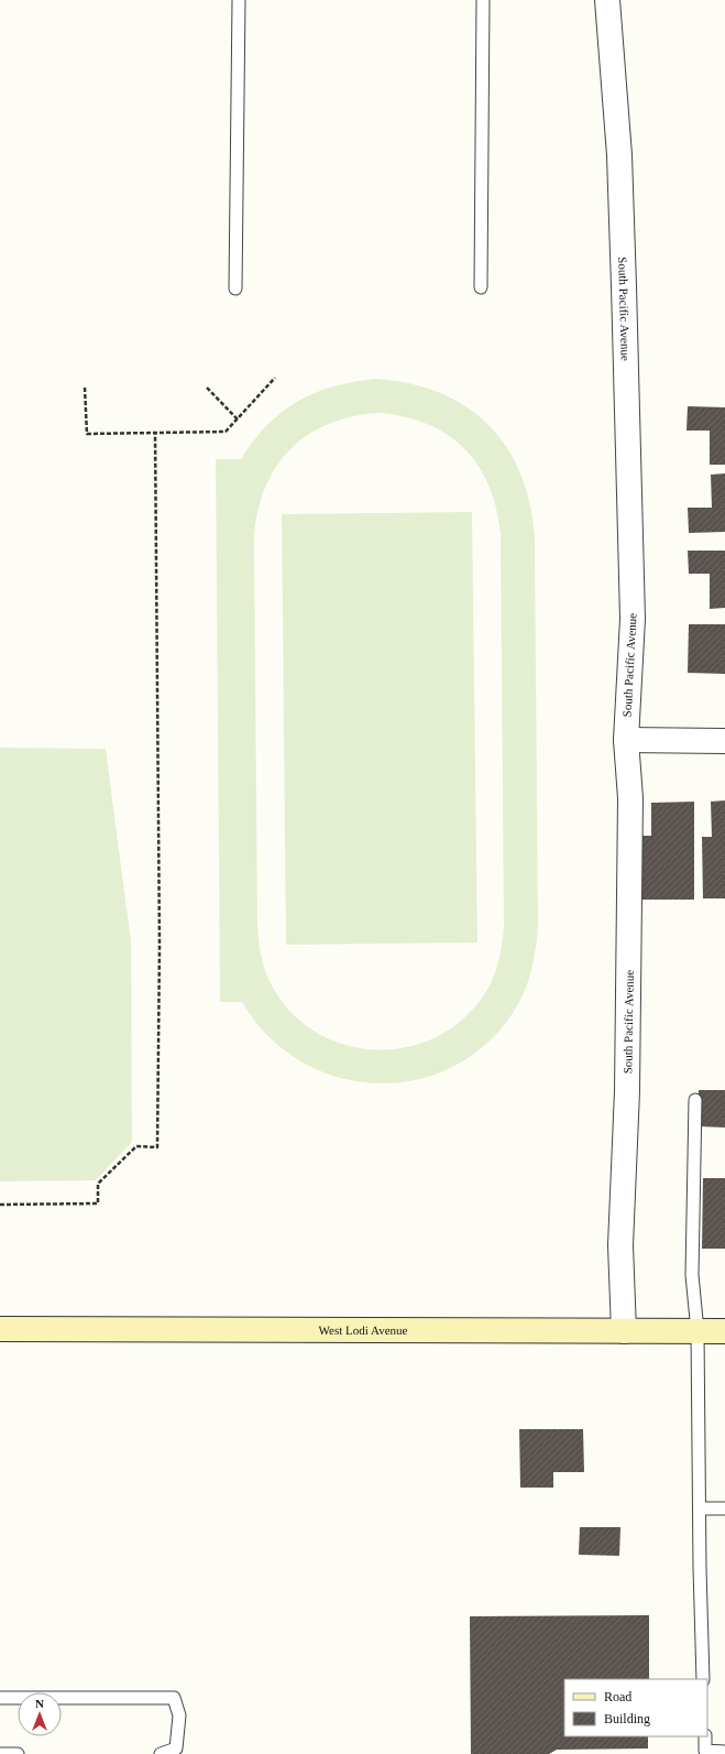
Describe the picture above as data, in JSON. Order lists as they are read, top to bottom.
{
  "streets": {
    "main road": ["West Lodi Avenue"],
    "street": ["South Pacific Avenue"]
  },
  "crossings": [
    ["South Pacific Avenue", "West Lodi Avenue"]
  ],
  "legend": ["Road", "Building"],
  "north": "top"
}
